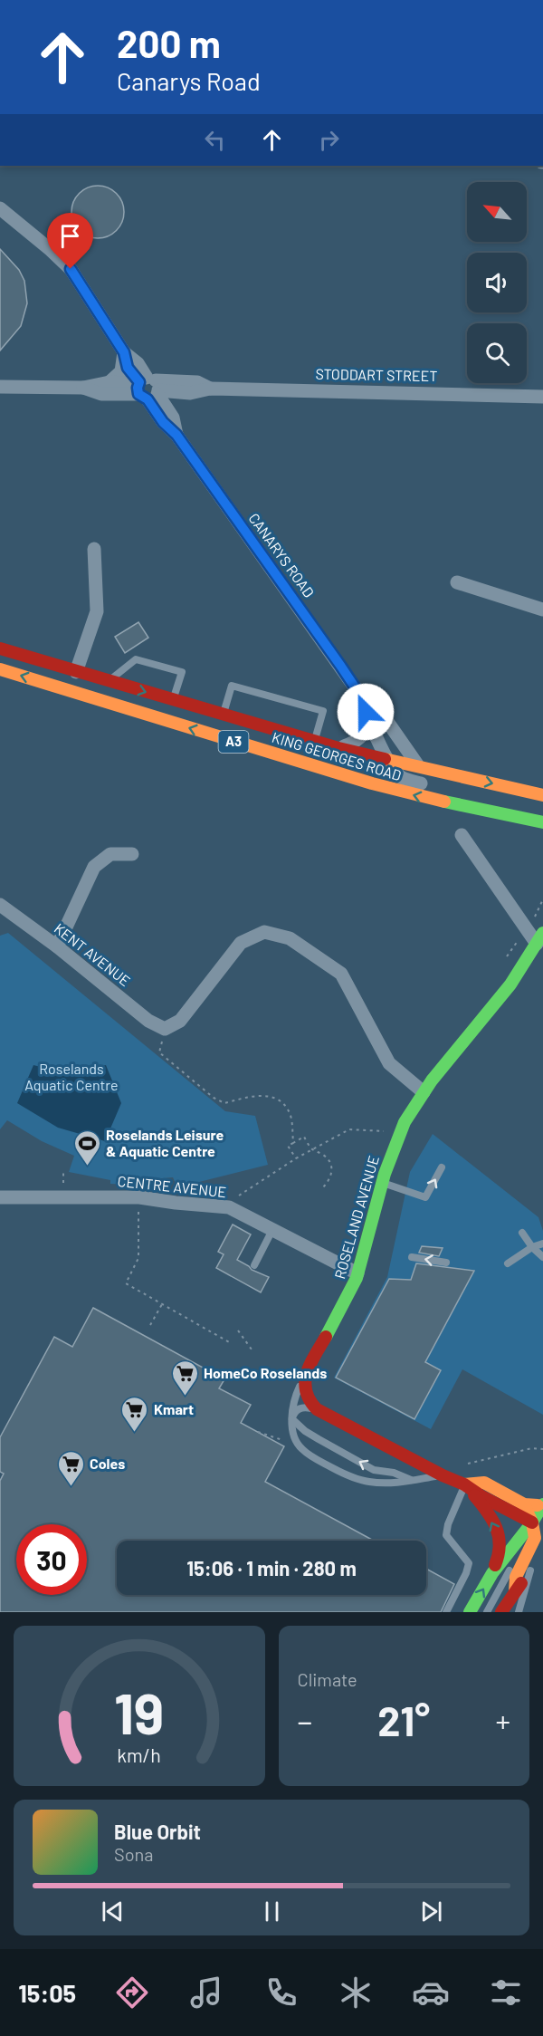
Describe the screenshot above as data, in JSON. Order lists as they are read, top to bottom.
{
  "streets": {
    "main road": ["A3", "KING GEORGES ROAD", "ROSELAND AVENUE"],
    "street": [
      "STODDART STREET",
      "CANARYS ROAD",
      "KENT AVENUE",
      "CENTRE AVENUE"
    ]
  },
  "crossings": [
    ["STODDART STREET", "CANARYS ROAD"],
    ["CANARYS ROAD", "KING GEORGES ROAD"],
    ["CENTRE AVENUE", "ROSELAND AVENUE"]
  ],
  "parks": ["Roselands Aquatic Centre"],
  "places": {
    "sports": ["Roselands Leisure & Aquatic Centre"],
    "supermarket": ["HomeCo Roselands", "Kmart", "Coles"]
  },
  "north": "top left",
  "page": {
    "turn": ["200 m", "Canarys Road"],
    "limit": "30",
    "trip": "15:06 · 1 min · 280 m",
    "tile": "Climate",
    "heat": ["−", "21°", "+"],
    "song": ["Blue Orbit", "Sona"],
    "tabs": "15:05",
    "gauge": ["19", "km/h"]
  }
}
